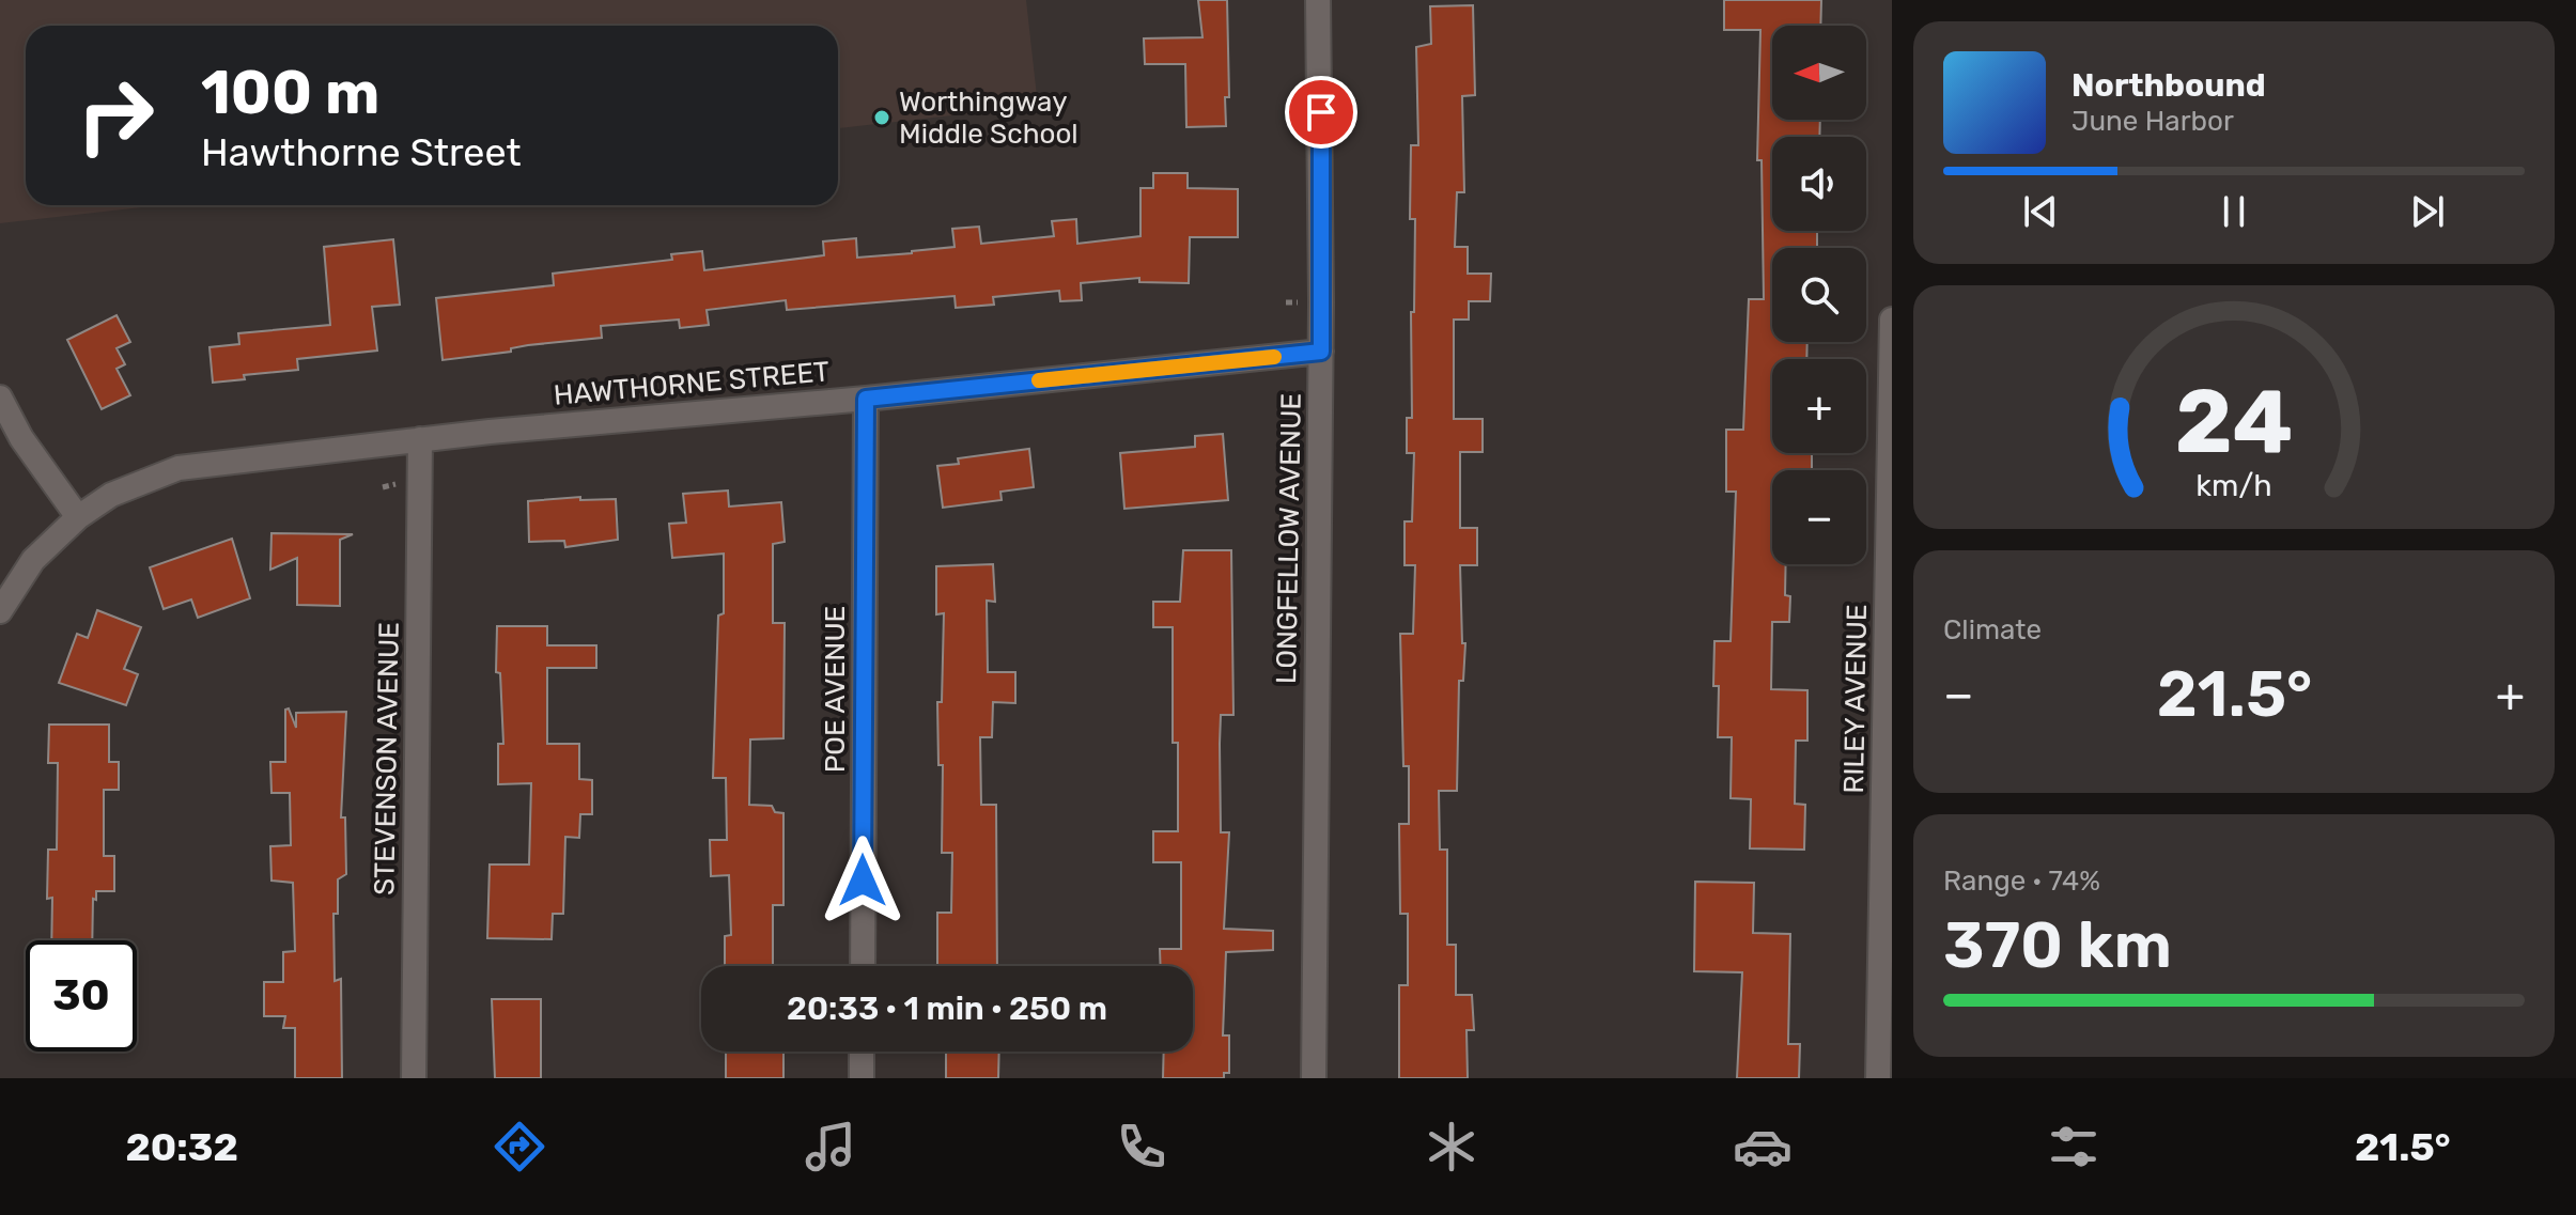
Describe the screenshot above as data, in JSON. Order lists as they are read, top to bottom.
{
  "streets": {
    "street": [
      "HAWTHORNE STREET",
      "LONGFELLOW AVENUE",
      "POE AVENUE",
      "RILEY AVENUE",
      "STEVENSON AVENUE"
    ]
  },
  "crossings": [
    ["HAWTHORNE STREET", "LONGFELLOW AVENUE"],
    ["HAWTHORNE STREET", "POE AVENUE"],
    ["HAWTHORNE STREET", "STEVENSON AVENUE"]
  ],
  "places": ["Worthingway Middle School"],
  "north": "left",
  "page": {
    "map_buttons": ["+", "−"],
    "turn": ["100 m", "Hawthorne Street"],
    "song": ["Northbound", "June Harbor"],
    "tile": [
      "Climate",
      ["Range · 74%", "370 km"]
    ],
    "heat": ["−", "21.5°", "+"],
    "limit": "30",
    "trip": "20:33 · 1 min · 250 m",
    "tabs": ["20:32", "21.5°"],
    "gauge": ["24", "km/h"]
  }
}
